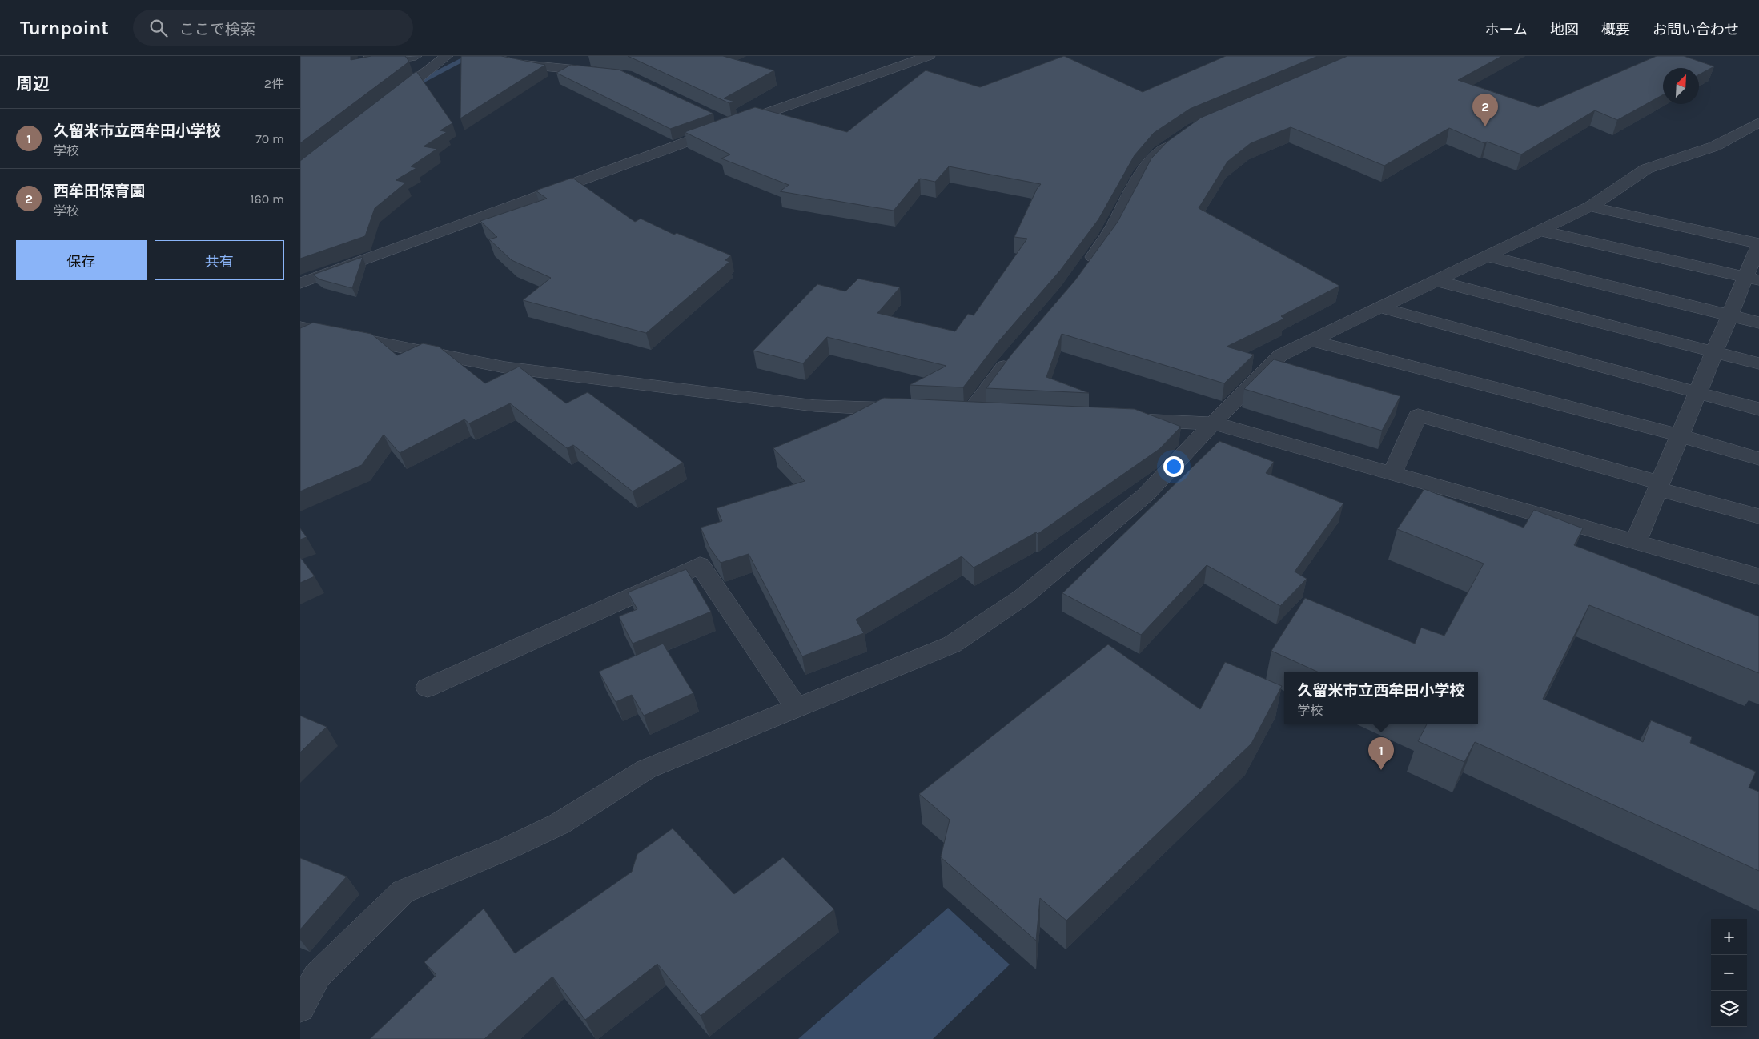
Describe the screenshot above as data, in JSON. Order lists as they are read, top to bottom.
{
  "north": "top right",
  "page": {
    "header": "Turnpoint",
    "search": "ここで検索",
    "nav": [
      "ホーム",
      "地図",
      "概要",
      "お問い合わせ"
    ],
    "heading": ["周辺", "2件"],
    "pins": ["2", "1"],
    "list": [
      {
        "mark": "1",
        "name": "久留米市立西牟田小学校",
        "note": "学校",
        "value": "70 m"
      },
      {
        "mark": "2",
        "name": "西牟田保育園",
        "note": "学校",
        "value": "160 m"
      }
    ],
    "buttons": ["保存", "共有"],
    "popup": ["久留米市立西牟田小学校", "学校"],
    "map_buttons": ["+", "−"]
  }
}
